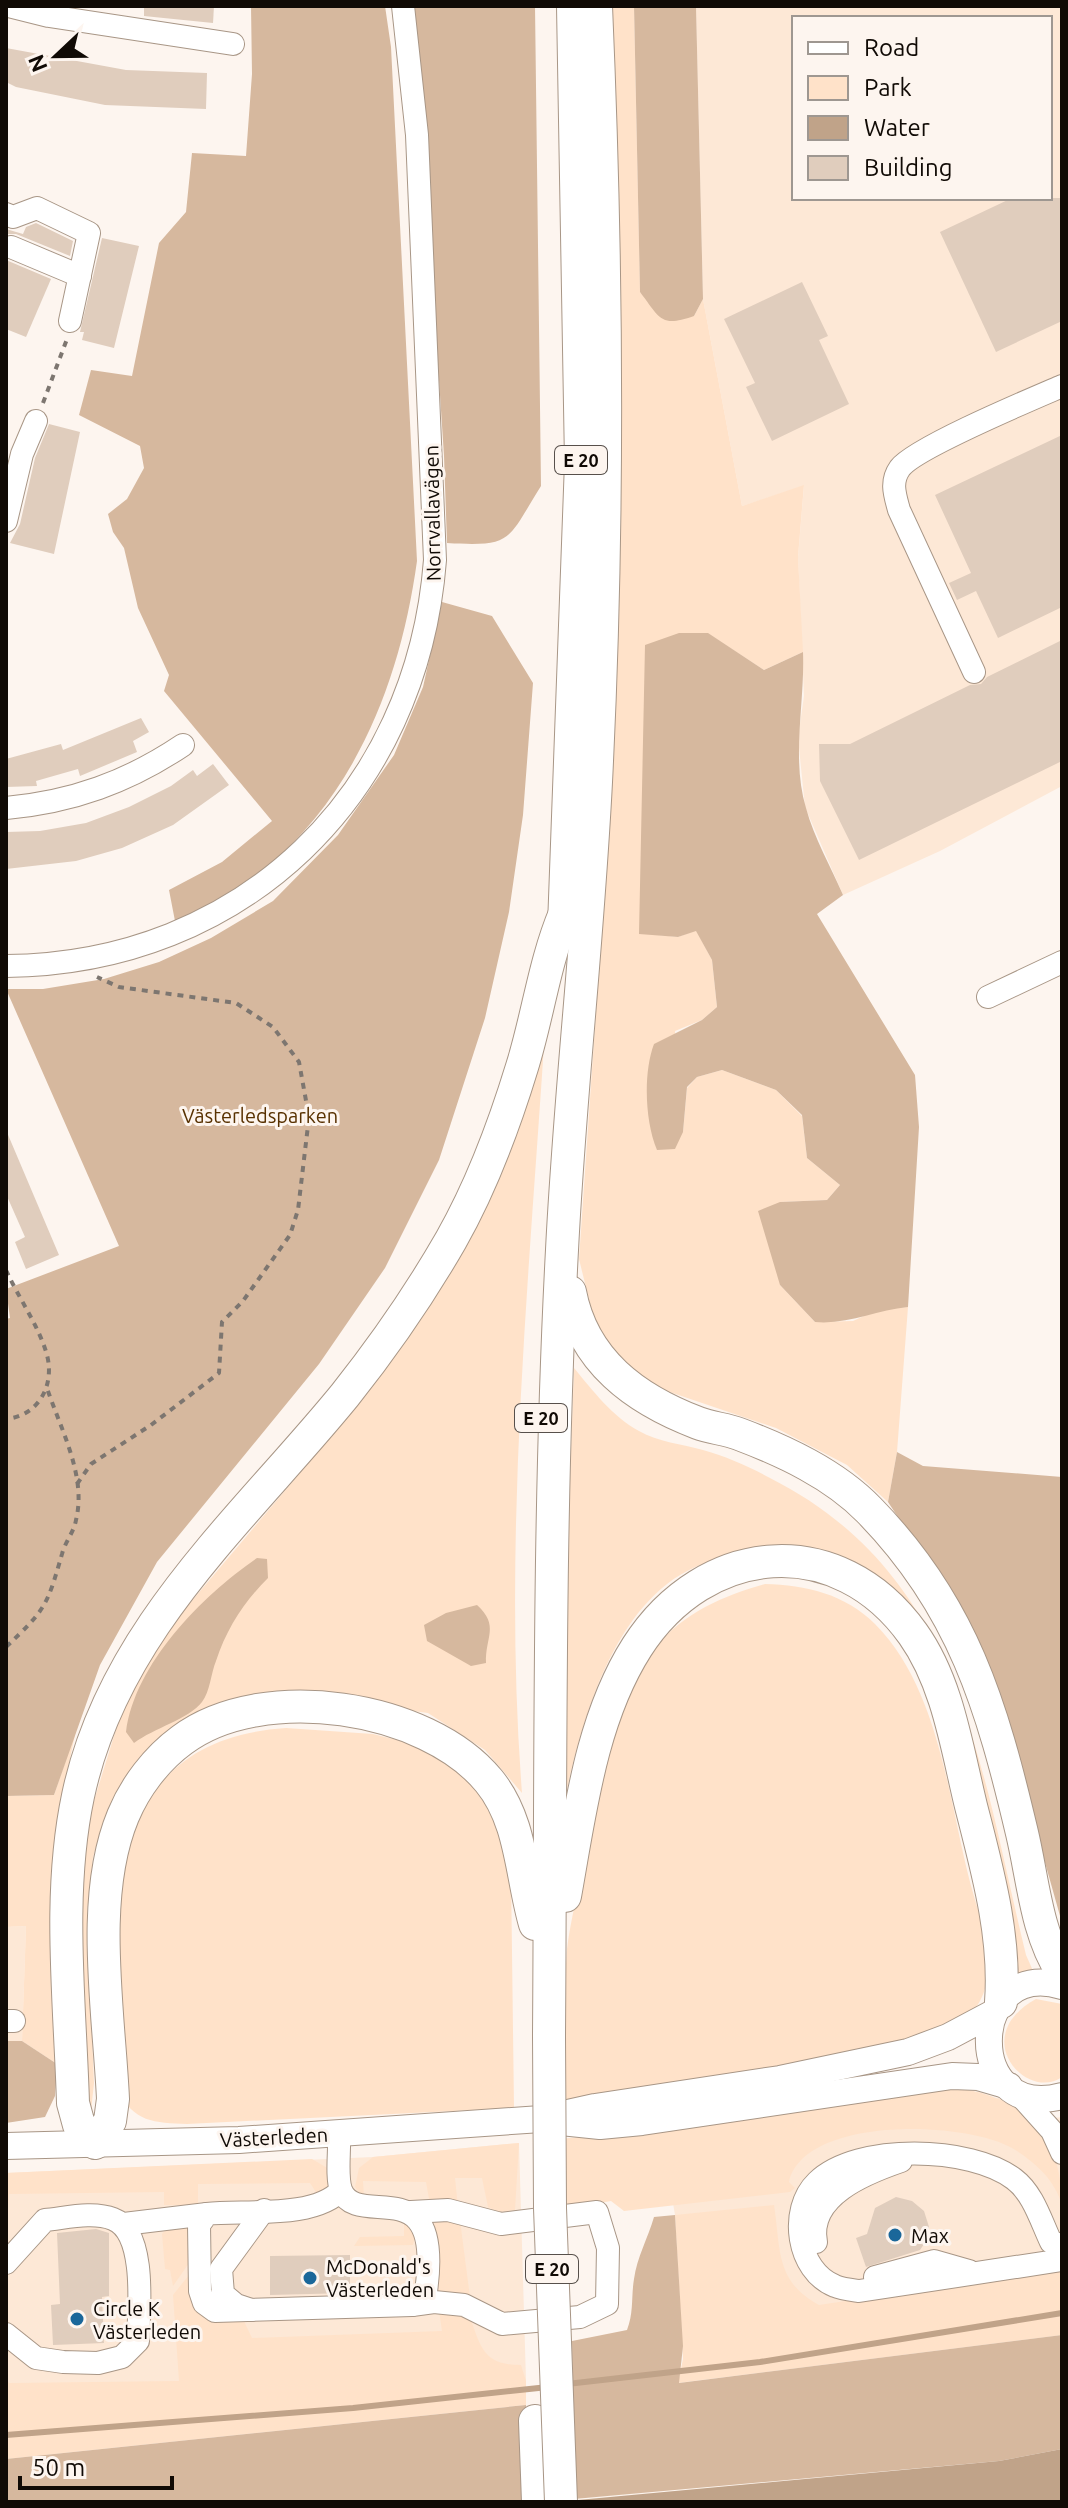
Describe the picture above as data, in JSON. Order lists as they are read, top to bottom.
{
  "streets": {
    "highway": ["E 20"],
    "main road": ["Västerleden"],
    "street": ["Norrvallavägen"]
  },
  "crossings": [
    ["E 20", "Västerleden"]
  ],
  "parks": ["Västerledsparken"],
  "places": ["Max", "McDonald's Västerleden", "Circle K Västerleden"],
  "legend": [
    "Road",
    "Park",
    "Water",
    "Building"
  ],
  "scale_bar": "50 m",
  "north": "left"
}
